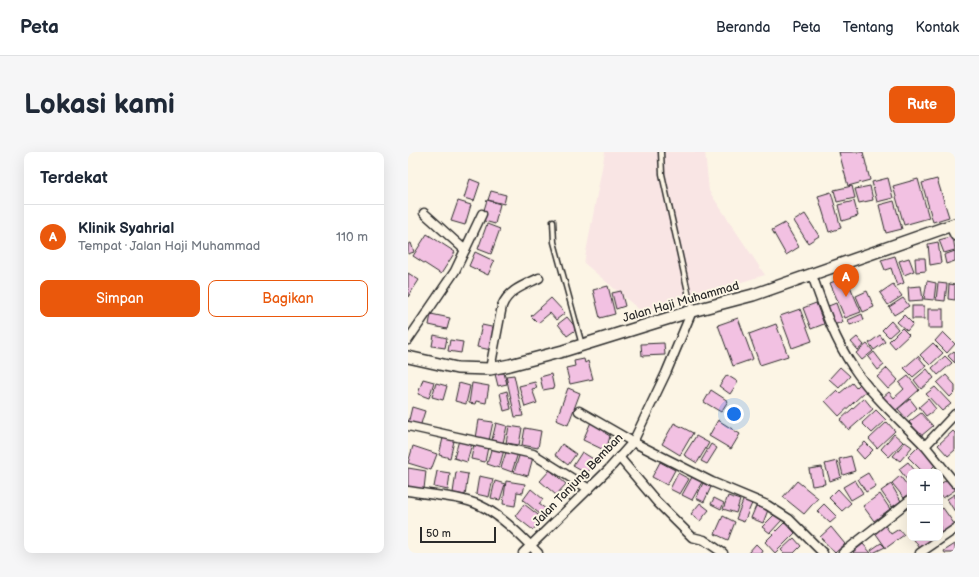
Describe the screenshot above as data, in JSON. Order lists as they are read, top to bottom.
{
  "streets": {
    "street": ["Jalan Haji Muhammad", "Jalan Tanjung Bemban"]
  },
  "crossings": [
    ["Jalan Haji Muhammad", "Jalan Tanjung Bemban"]
  ],
  "scale_bar": "50 m",
  "page": {
    "header": "Peta",
    "nav": [
      "Beranda",
      "Peta",
      "Tentang",
      "Kontak"
    ],
    "buttons": [
      "Rute",
      ["Simpan", "Bagikan"]
    ],
    "title": "Lokasi kami",
    "heading": "Terdekat",
    "list": [
      {
        "mark": "A",
        "name": "Klinik Syahrial",
        "note": "Tempat · Jalan Haji Muhammad",
        "value": "110 m"
      }
    ],
    "pins": "A",
    "map_buttons": ["+", "−"],
    "scale": "50 m"
  }
}
